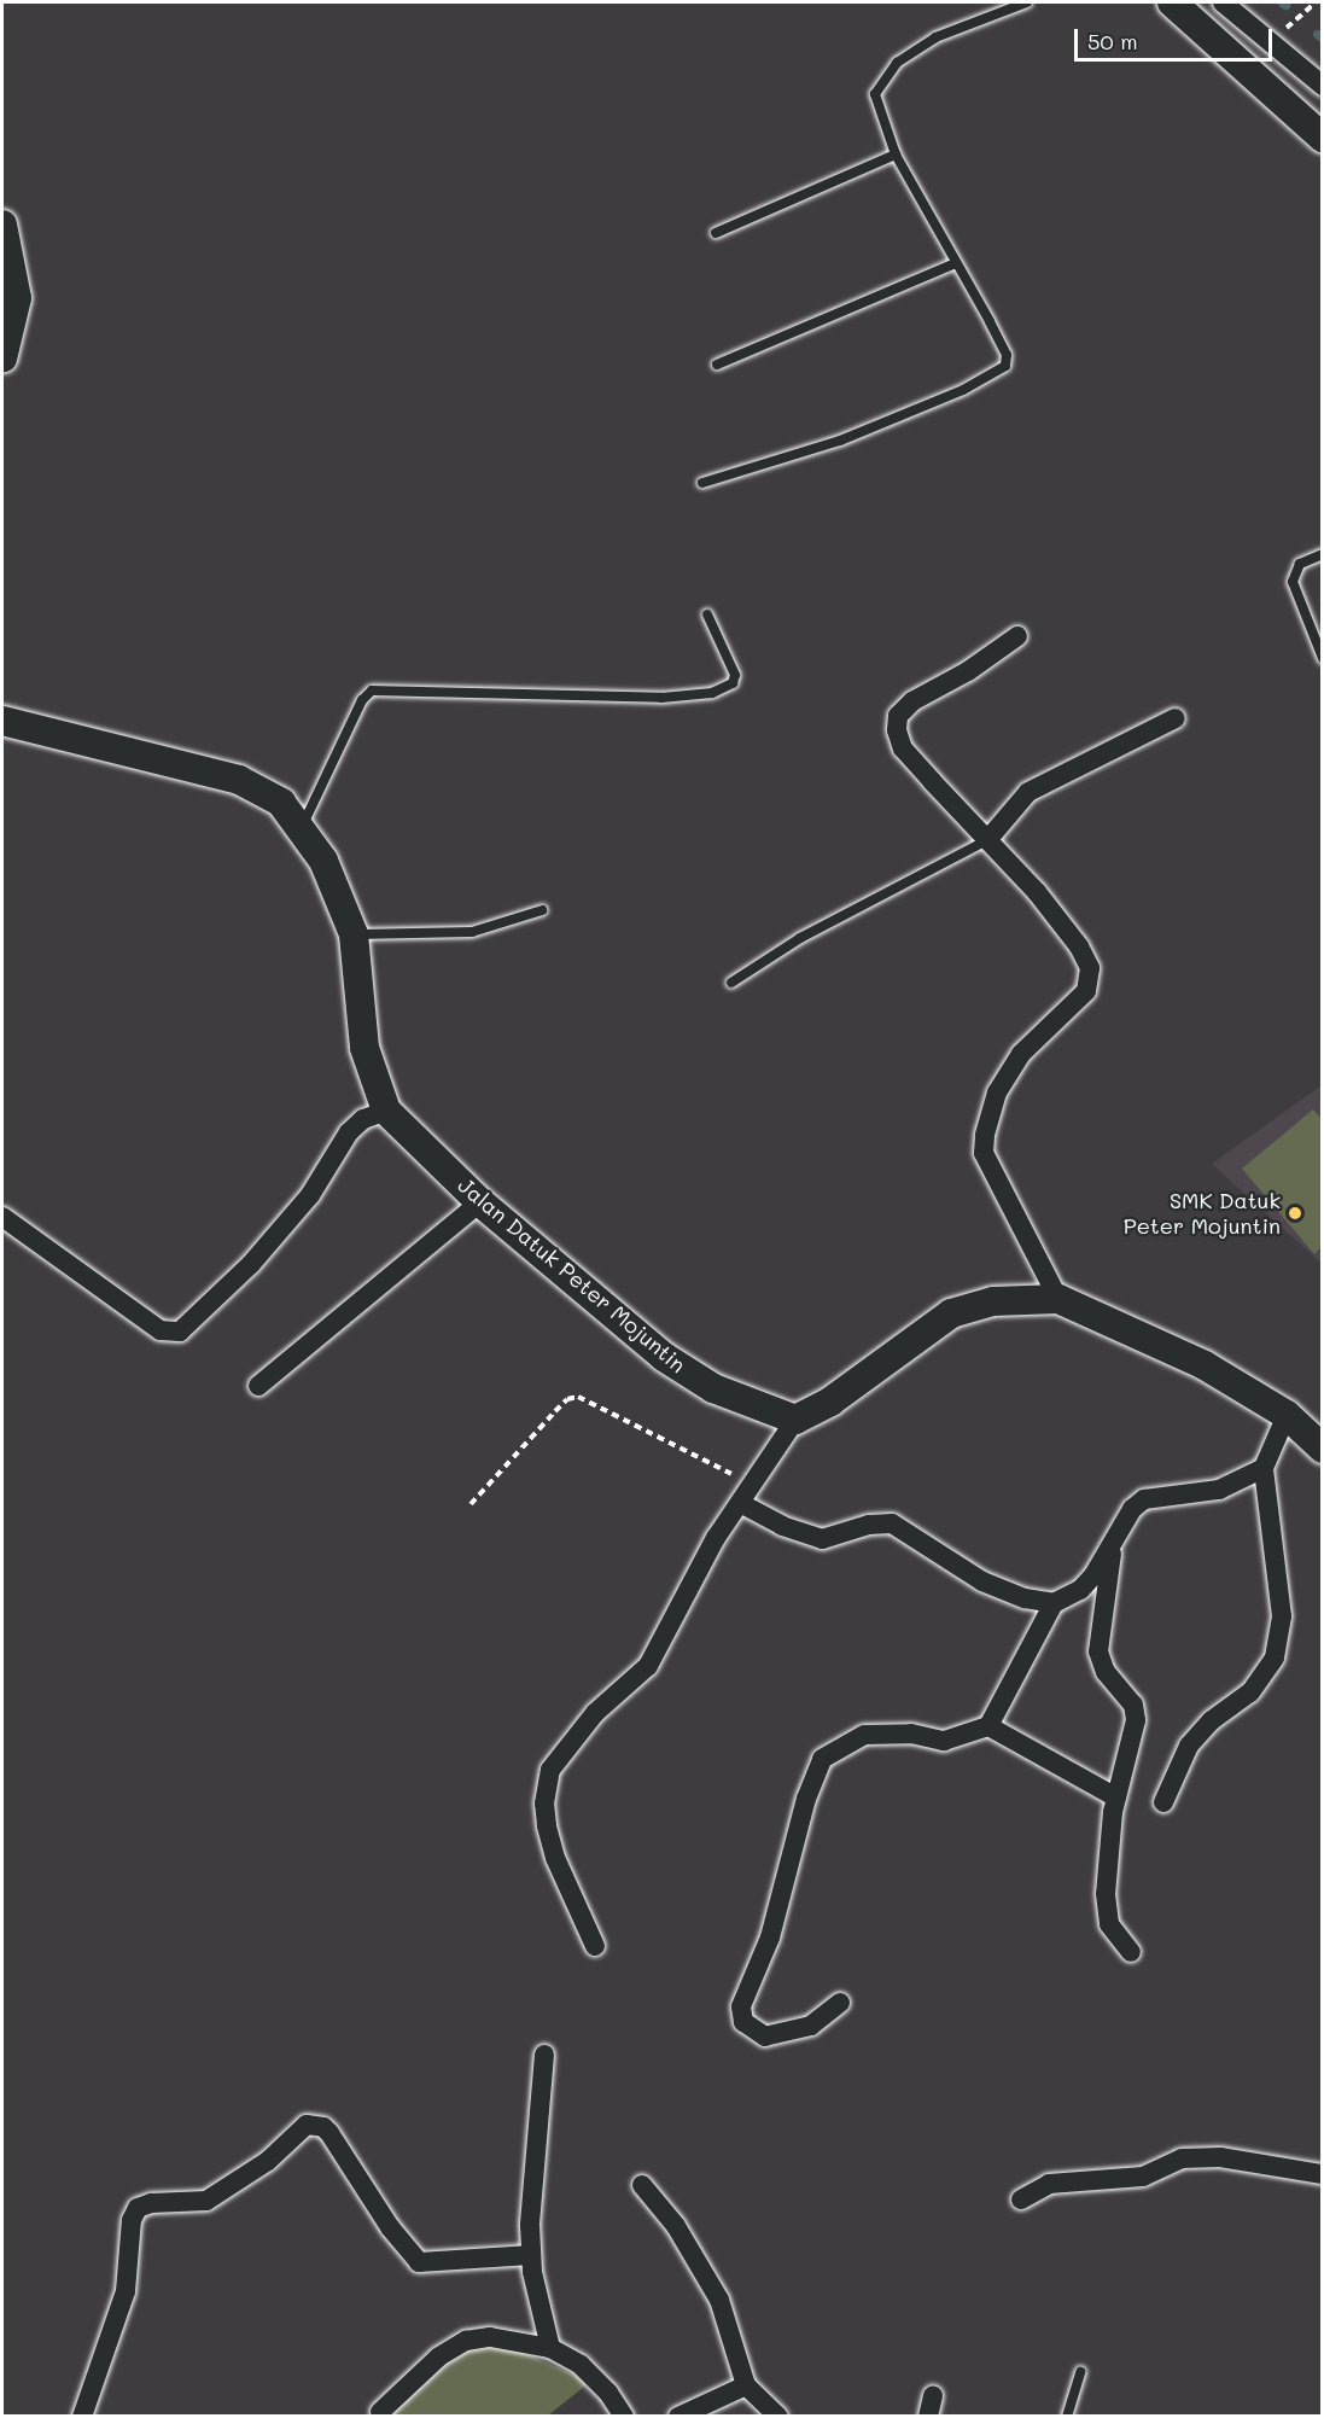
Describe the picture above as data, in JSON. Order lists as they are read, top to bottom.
{
  "streets": {
    "street": ["Jalan Datuk Peter Mojuntin"]
  },
  "places": ["SMK Datuk Peter Mojuntin"],
  "scale_bar": "50 m"
}
